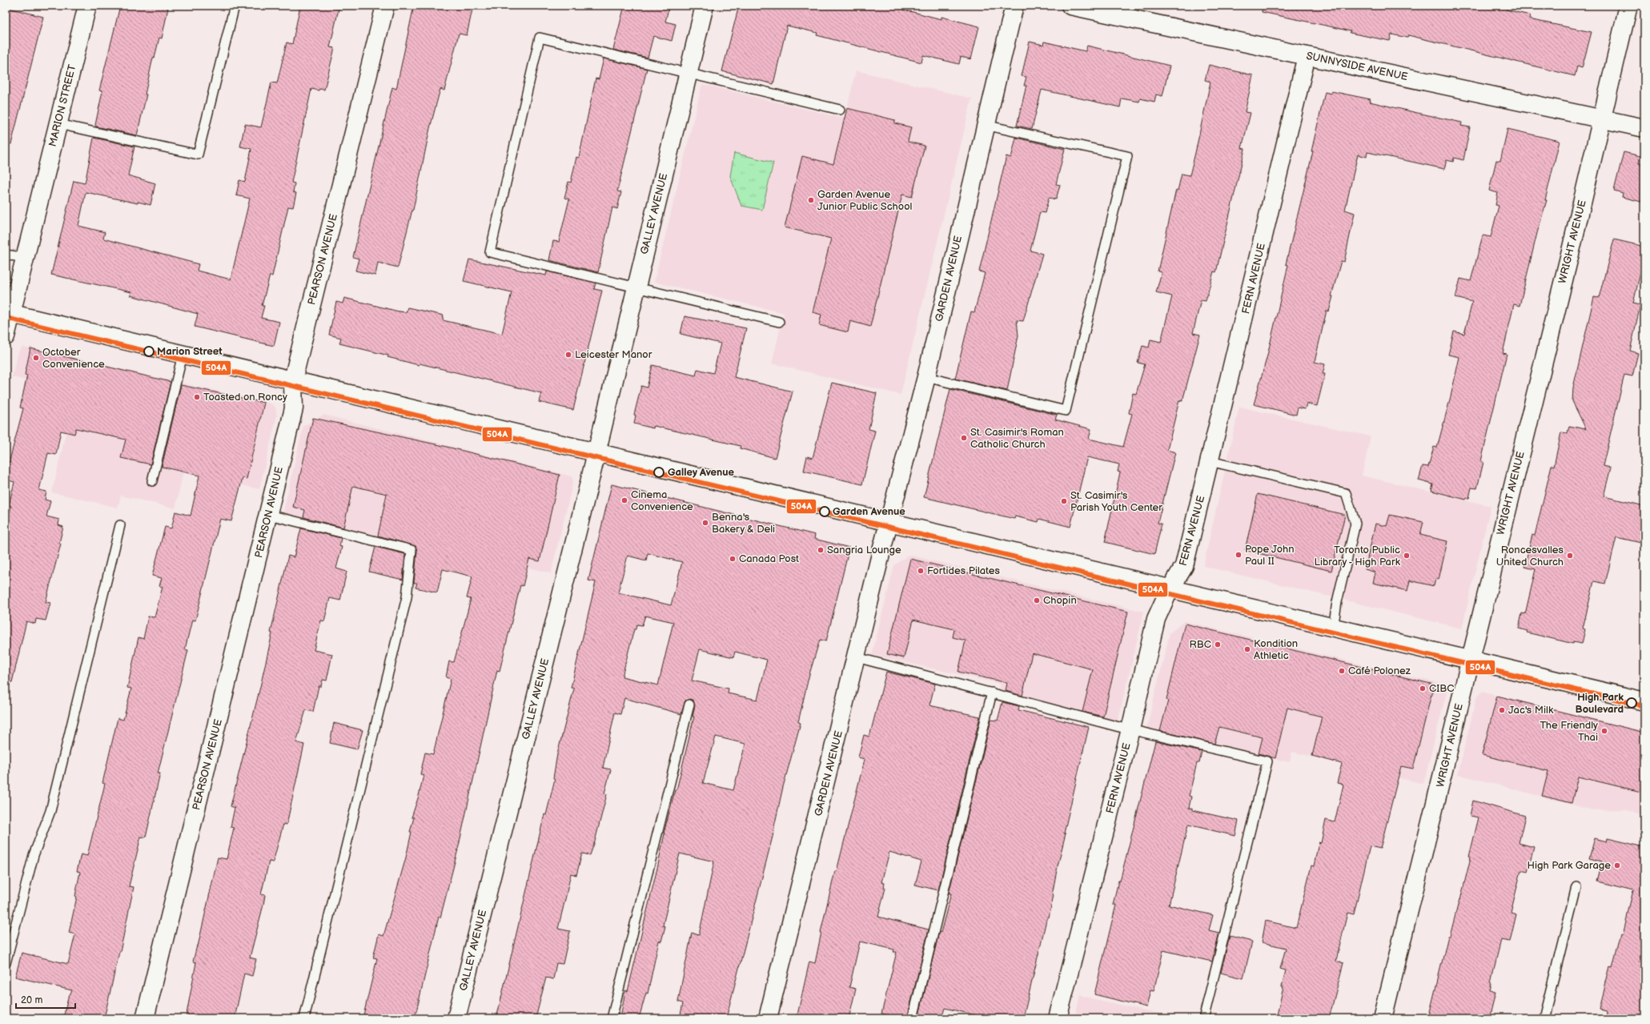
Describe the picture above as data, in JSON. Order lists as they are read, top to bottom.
{
  "streets": {
    "street": [
      "SUNNYSIDE AVENUE",
      "MARION STREET",
      "GALLEY AVENUE",
      "WRIGHT AVENUE",
      "PEARSON AVENUE",
      "GARDEN AVENUE",
      "FERN AVENUE"
    ]
  },
  "crossings": [
    ["SUNNYSIDE AVENUE", "WRIGHT AVENUE"],
    ["SUNNYSIDE AVENUE", "FERN AVENUE"]
  ],
  "places": [
    "Garden Avenue Junior Public School",
    "Marion Street",
    "Leicester Manor",
    "October Convenience",
    "Toasted on Roncy",
    "St. Casimir's Roman Catholic Church",
    "Galley Avenue",
    "Cinema Convenience",
    "St. Casimir's Parish Youth Center",
    "Garden Avenue",
    "Benna's Bakery & Deli",
    "Sangria Lounge",
    "Pope John Paul II",
    "Toronto Public Library - High Park",
    "Roncesvalles United Church",
    "Canada Post",
    "Fortides Pilates",
    "Chopin",
    "RBC",
    "Kondition Athletic",
    "Café Polonez",
    "CIBC",
    "High Park Boulevard",
    "Jac's Milk",
    "The Friendly Thai",
    "High Park Garage"
  ],
  "lines": ["transit line 504A"],
  "scale_bar": "20 m"
}
